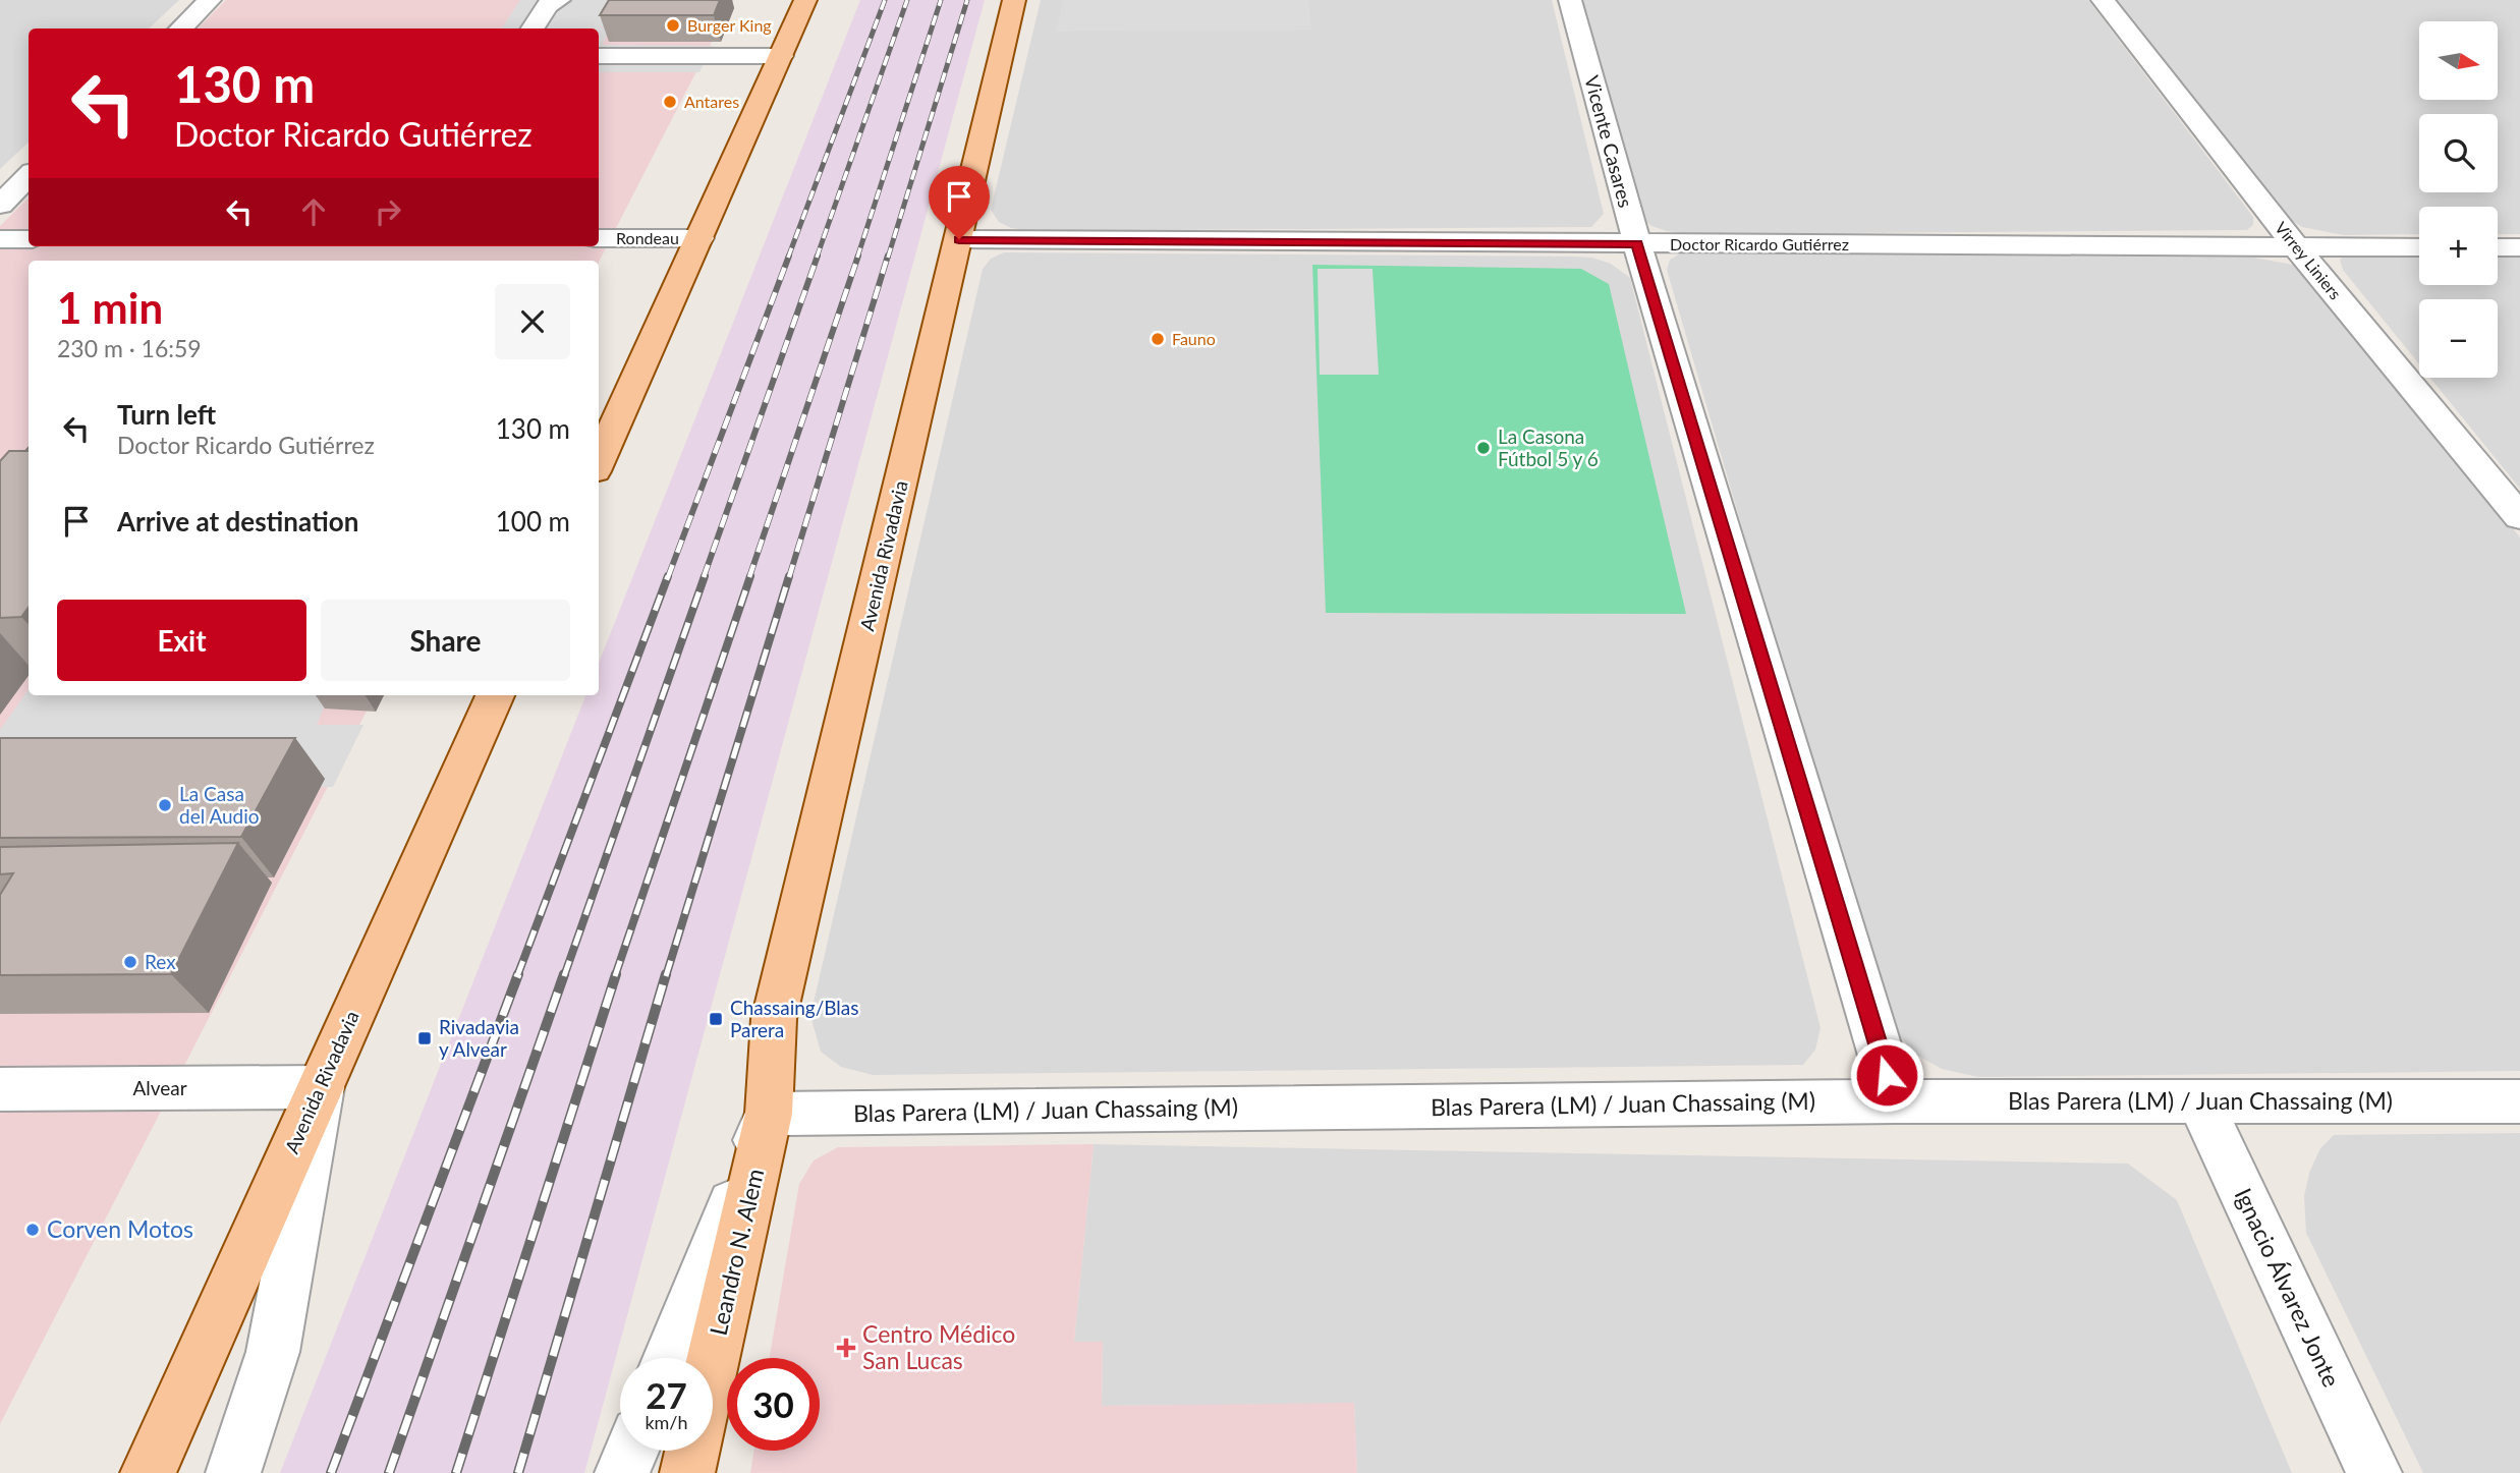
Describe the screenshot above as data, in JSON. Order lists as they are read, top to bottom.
{
  "streets": {
    "main road": ["Avenida Rivadavia", "Leandro N. Alem"],
    "street": [
      "Vicente Casares",
      "Rondeau",
      "Doctor Ricardo Gutiérrez",
      "Virrey Liniers",
      "Alvear",
      "Blas Parera (LM) / Juan Chassaing (M)",
      "Ignacio Álvarez Jonte"
    ]
  },
  "crossings": [
    ["Vicente Casares", "Doctor Ricardo Gutiérrez"],
    ["Vicente Casares", "Blas Parera (LM) / Juan Chassaing (M)"],
    ["Doctor Ricardo Gutiérrez", "Virrey Liniers"],
    ["Doctor Ricardo Gutiérrez", "Avenida Rivadavia"],
    ["Avenida Rivadavia", "Alvear"],
    ["Avenida Rivadavia", "Blas Parera (LM) / Juan Chassaing (M)"],
    ["Avenida Rivadavia", "Leandro N. Alem"],
    ["Blas Parera (LM) / Juan Chassaing (M)", "Leandro N. Alem"],
    ["Blas Parera (LM) / Juan Chassaing (M)", "Ignacio Álvarez Jonte"]
  ],
  "places": {
    "other": [
      "Burger King",
      "Antares",
      "Fauno",
      "La Casona Fútbol 5 y 6",
      "La Casa del Audio",
      "Rex",
      "Corven Motos"
    ],
    "transit": ["Chassaing/Blas Parera", "Rivadavia y Alvear"],
    "health": ["Centro Médico San Lucas"]
  },
  "north": "right",
  "page": {
    "map_buttons": ["+", "−"],
    "turn": ["130 m", "Doctor Ricardo Gutiérrez"],
    "heading": ["1 min", "230 m · 16:59"],
    "list": [
      {
        "name": "Turn left",
        "note": "Doctor Ricardo Gutiérrez",
        "value": "130 m"
      },
      {
        "name": "Arrive at destination",
        "value": "100 m"
      }
    ],
    "buttons": ["Exit", "Share"],
    "speed": "27 km/h",
    "limit": "30"
  }
}
